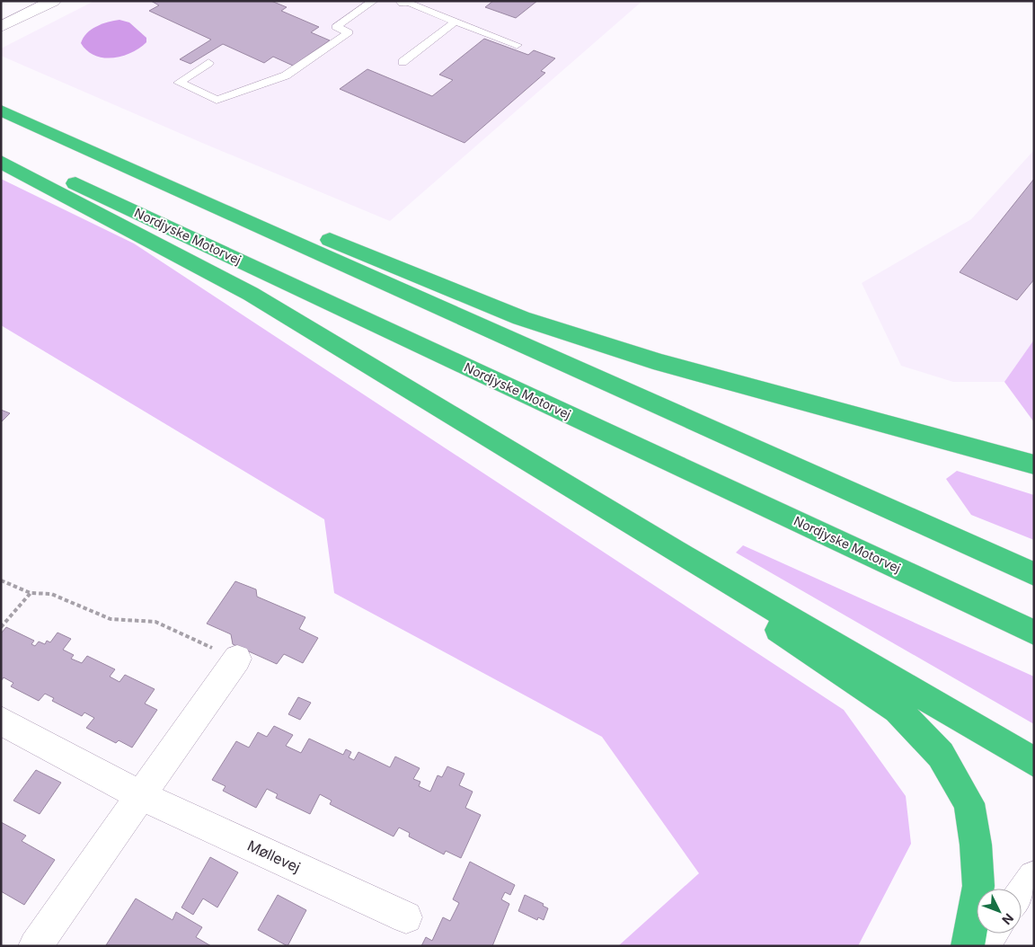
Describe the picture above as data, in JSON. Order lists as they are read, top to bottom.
{
  "streets": {
    "highway": ["Nordjyske Motorvej"],
    "street": ["Møllevej"]
  },
  "north": "bottom right"
}
